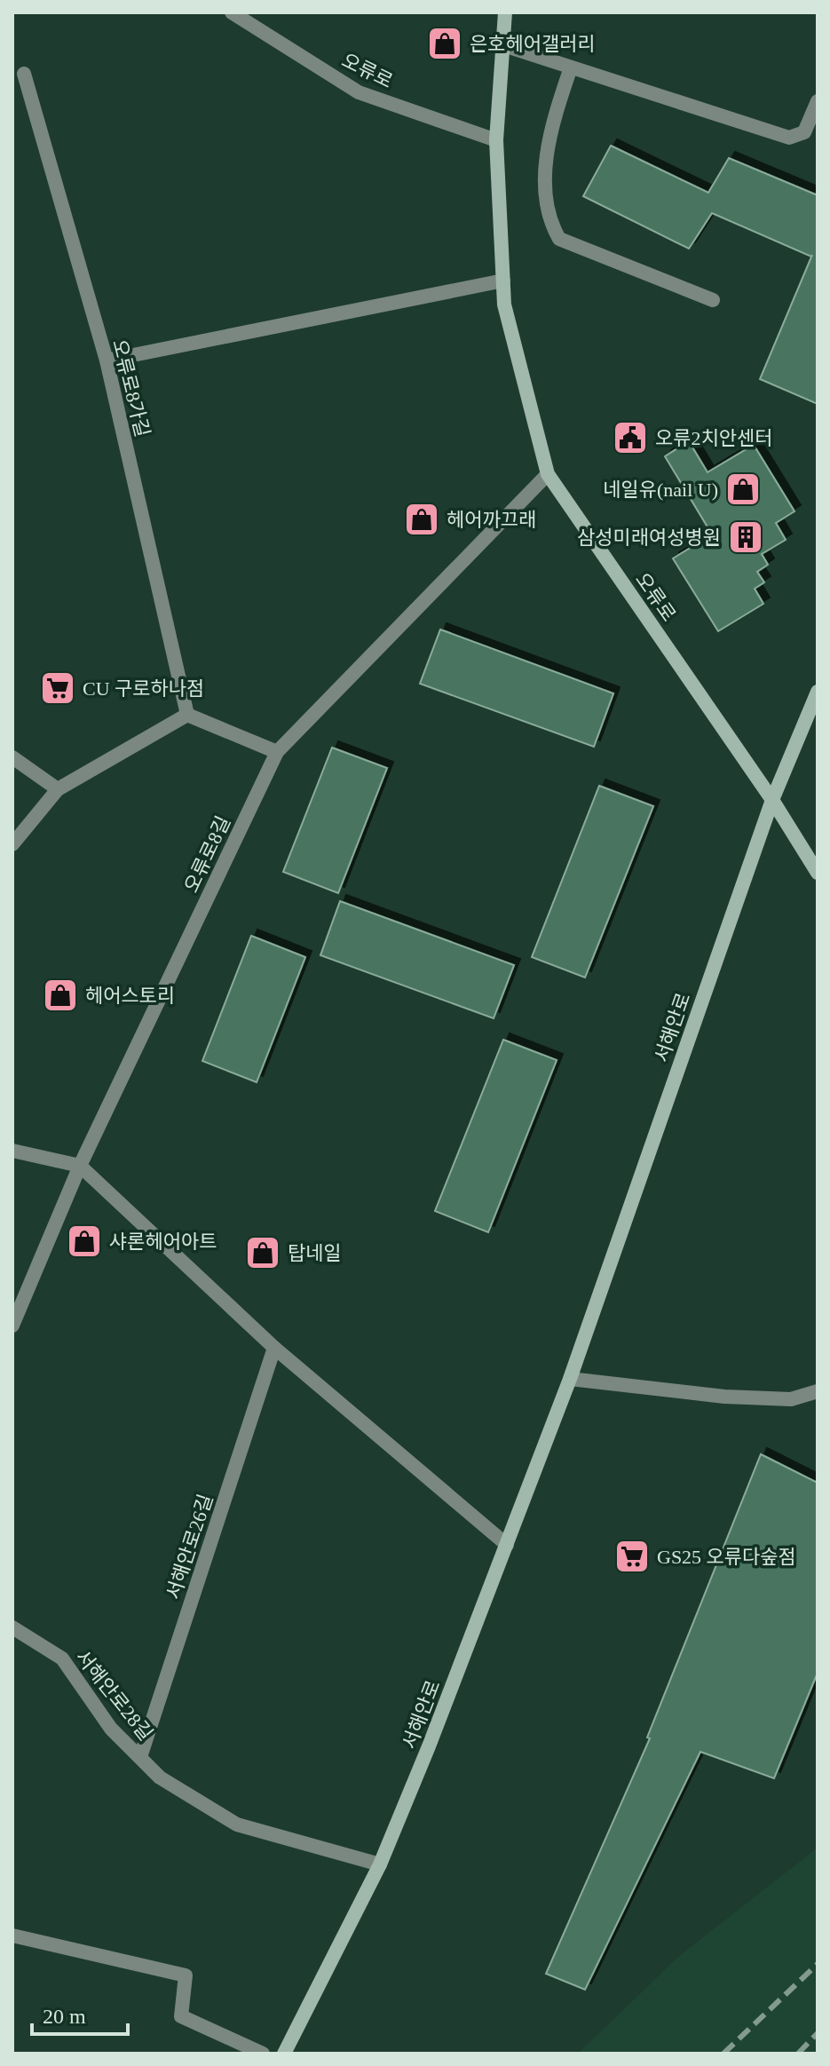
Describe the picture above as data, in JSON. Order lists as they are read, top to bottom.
{
  "streets": {
    "main road": ["오류로", "서해안로"],
    "street": [
      "오류로8가길",
      "오류로8길",
      "서해안로26길",
      "서해안로28길"
    ]
  },
  "crossings": [
    ["오류로", "오류로8길"],
    ["오류로", "서해안로"],
    ["서해안로", "서해안로28길"],
    ["서해안로26길", "서해안로28길"]
  ],
  "places": {
    "shop": [
      "은호헤어갤러리",
      "네일유(nail U)",
      "헤어까끄래",
      "헤어스토리",
      "샤론헤어아트",
      "탑네일"
    ],
    "public building": ["오류2치안센터"],
    "building": ["삼성미래여성병원"],
    "supermarket": ["CU 구로하나점", "GS25 오류다숲점"]
  },
  "scale_bar": "20 m"
}
